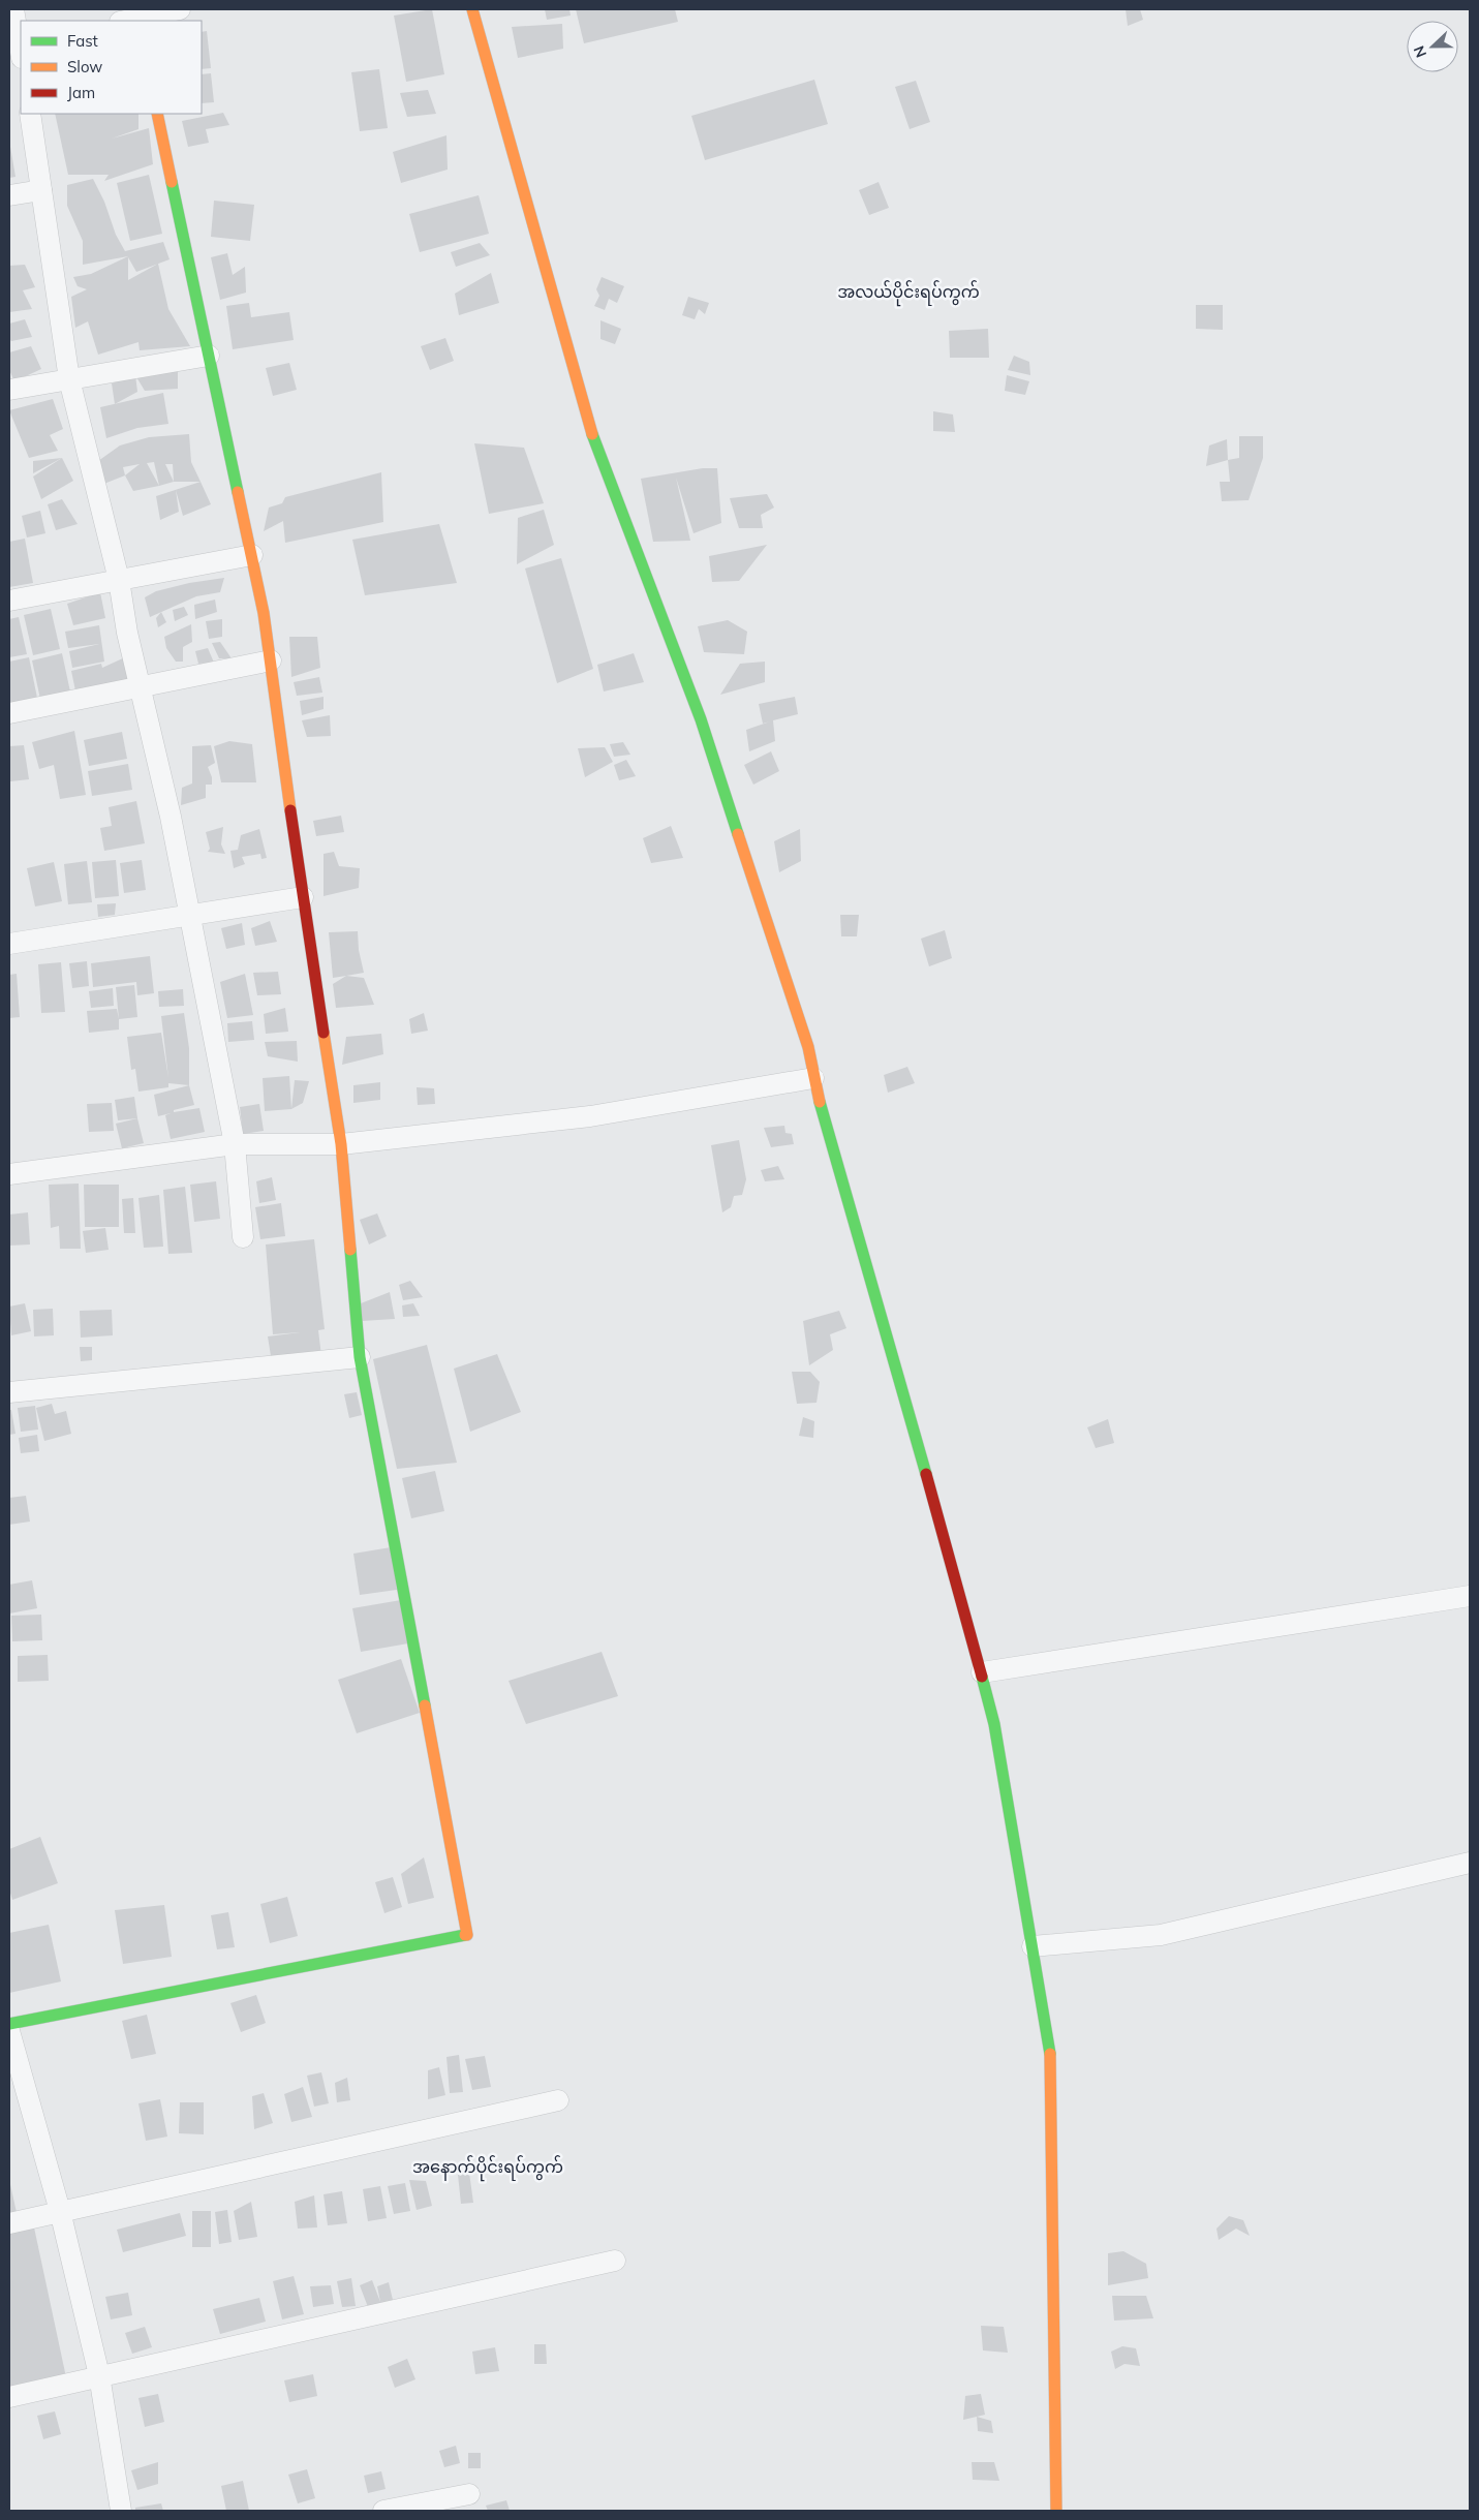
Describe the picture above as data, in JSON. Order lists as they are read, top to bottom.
{
  "districts": ["အလယ်ပိုင်းရပ်ကွက်", "အနောက်ပိုင်းရပ်ကွက်"],
  "legend": ["Fast", "Slow", "Jam"],
  "north": "left"
}
